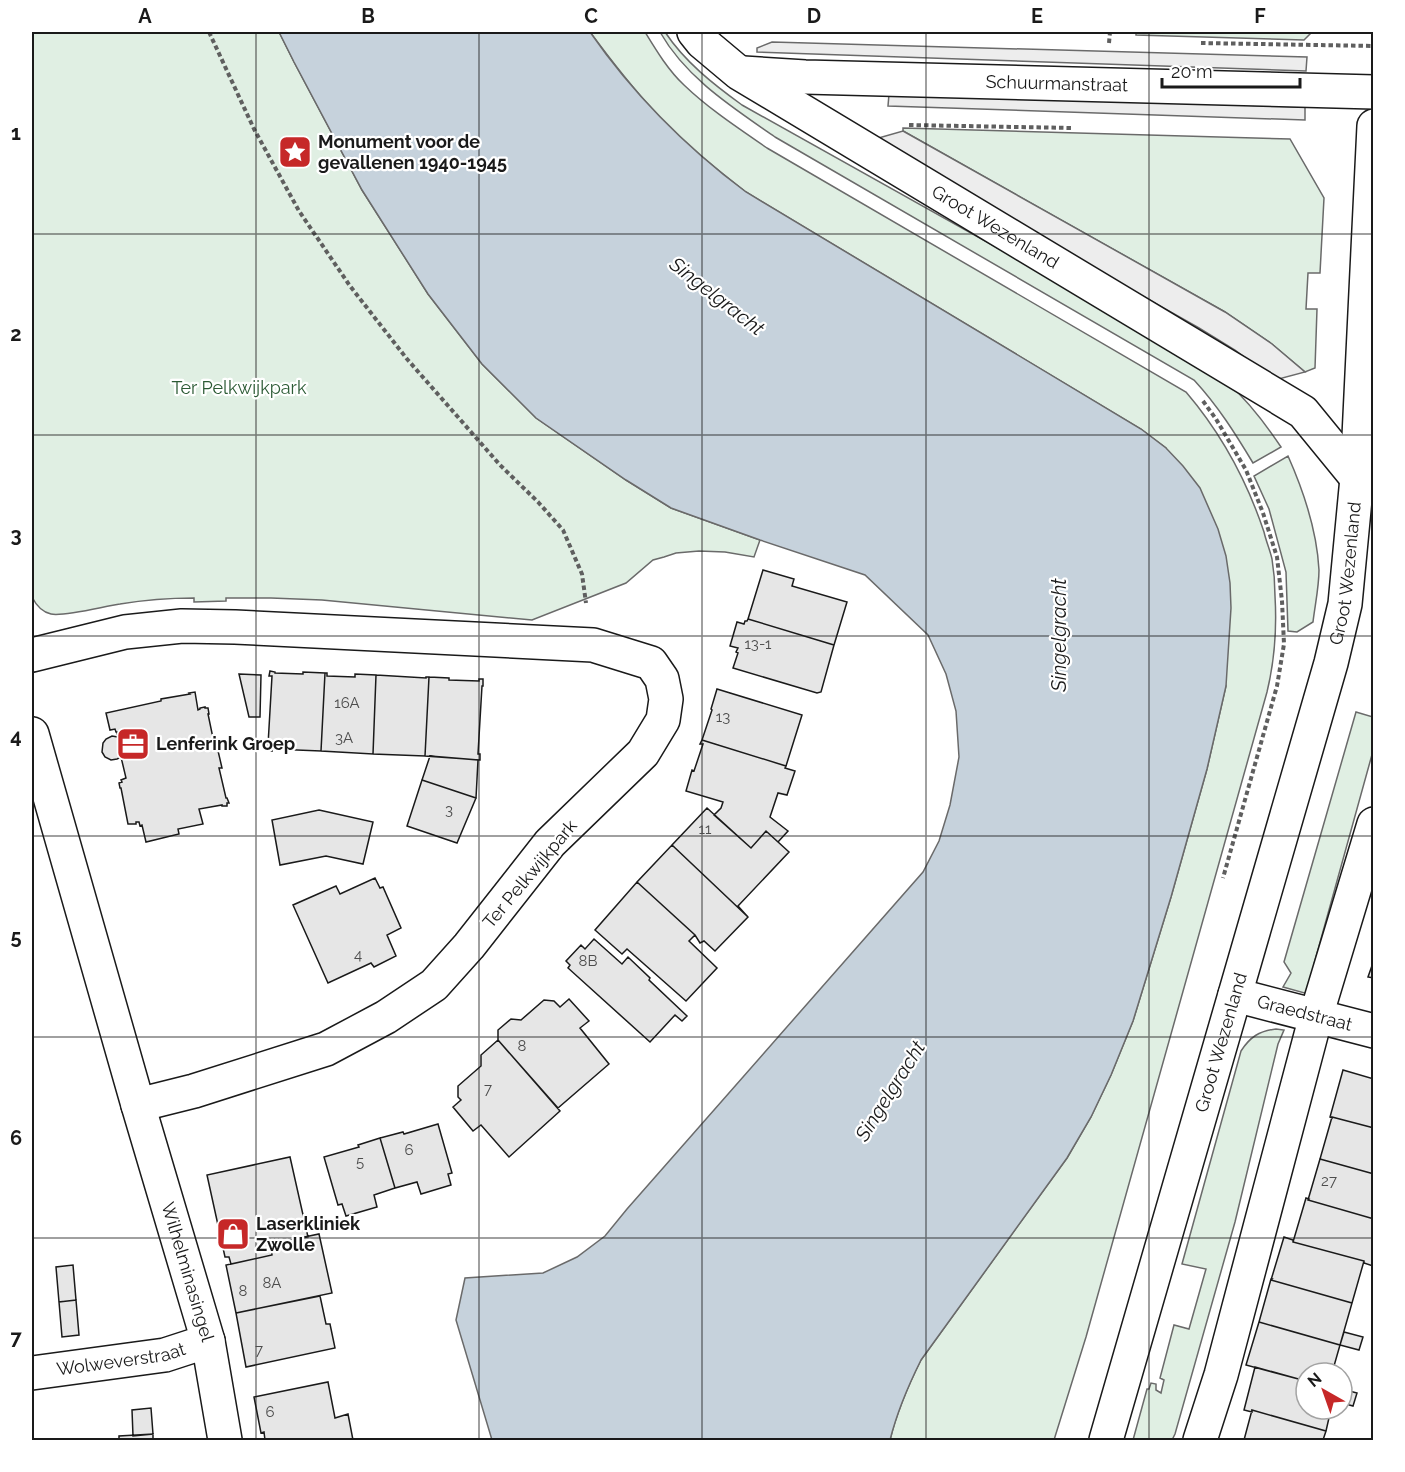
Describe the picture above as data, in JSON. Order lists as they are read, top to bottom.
{
  "streets": {
    "street": [
      "Schuurmanstraat",
      "Groot Wezenland",
      "Ter Pelkwijkpark",
      "Graedstraat",
      "Wilhelminasingel",
      "Wolweverstraat"
    ]
  },
  "crossings": [
    ["Schuurmanstraat", "Groot Wezenland"],
    ["Groot Wezenland", "Graedstraat"],
    ["Ter Pelkwijkpark", "Wilhelminasingel"],
    ["Wilhelminasingel", "Wolweverstraat"]
  ],
  "water": ["Singelgracht"],
  "parks": ["Ter Pelkwijkpark"],
  "places": {
    "place": ["Monument voor de gevallenen 1940-1945"],
    "office": ["Lenferink Groep"],
    "shop": ["Laserkliniek Zwolle"]
  },
  "house_numbers": [
    "13-1",
    "16A",
    "13",
    "3A",
    "3",
    "11",
    "4",
    "8B",
    "8",
    "7",
    "6",
    "5",
    "27",
    "8A",
    "8",
    "7",
    "6"
  ],
  "scale_bar": "20 m",
  "north": "top left",
  "grid": {
    "columns": [
      "A",
      "B",
      "C",
      "D",
      "E",
      "F"
    ],
    "rows": [
      "1",
      "2",
      "3",
      "4",
      "5",
      "6",
      "7"
    ]
  }
}
